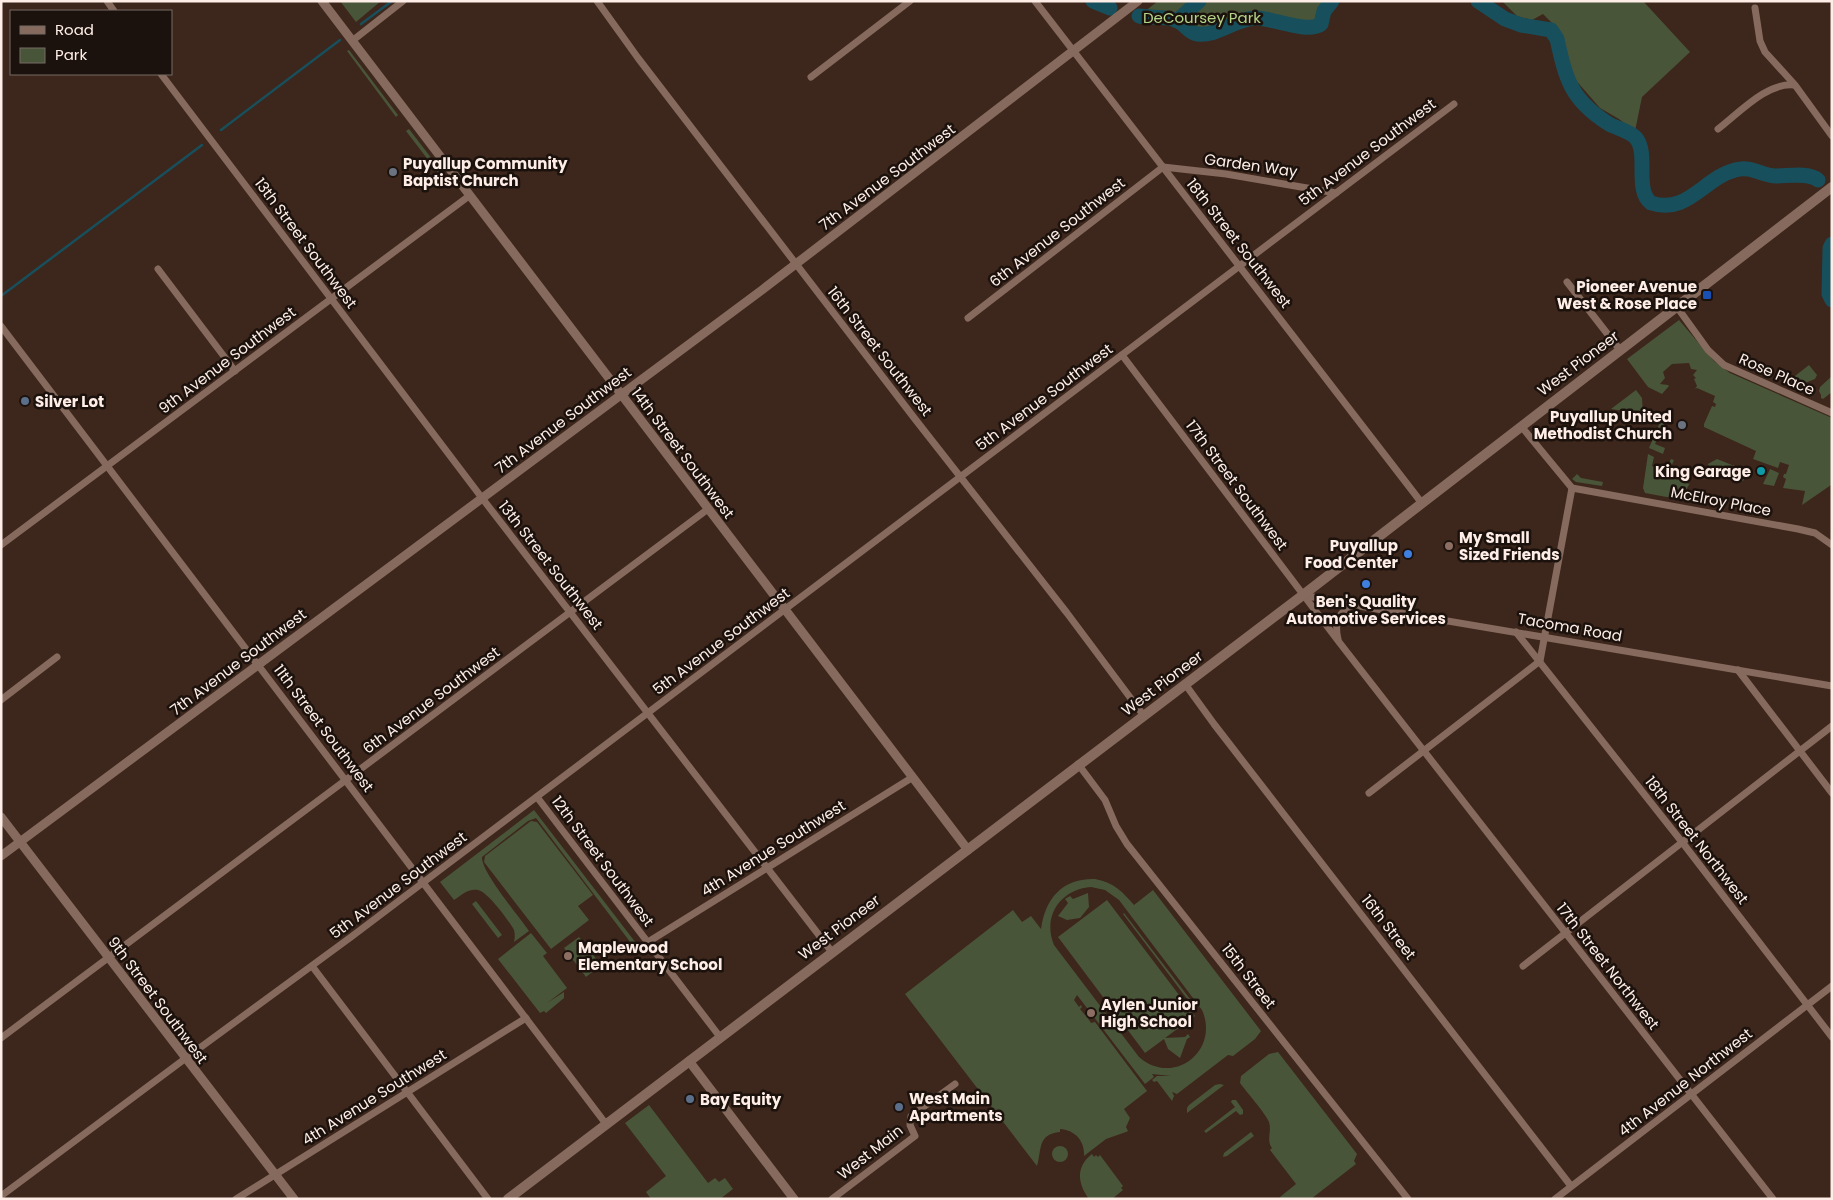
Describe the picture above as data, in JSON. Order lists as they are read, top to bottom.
{
  "streets": {
    "main road": ["West Pioneer"],
    "street": [
      "5th Avenue Southwest",
      "Garden Way",
      "7th Avenue Southwest",
      "6th Avenue Southwest",
      "13th Street Southwest",
      "18th Street Southwest",
      "16th Street Southwest",
      "9th Avenue Southwest",
      "Rose Place",
      "14th Street Southwest",
      "17th Street Southwest",
      "McElroy Place",
      "Tacoma Road",
      "11th Street Southwest",
      "18th Street Northwest",
      "4th Avenue Southwest",
      "12th Street Southwest",
      "16th Street",
      "17th Street Northwest",
      "15th Street",
      "9th Street Southwest",
      "4th Avenue Northwest",
      "West Main"
    ]
  },
  "crossings": [
    ["5th Avenue Southwest", "Garden Way"],
    ["5th Avenue Southwest", "13th Street Southwest"],
    ["5th Avenue Southwest", "18th Street Southwest"],
    ["5th Avenue Southwest", "16th Street Southwest"],
    ["5th Avenue Southwest", "14th Street Southwest"],
    ["5th Avenue Southwest", "17th Street Southwest"],
    ["5th Avenue Southwest", "11th Street Southwest"],
    ["5th Avenue Southwest", "12th Street Southwest"],
    ["5th Avenue Southwest", "9th Street Southwest"],
    ["Garden Way", "6th Avenue Southwest"],
    ["Garden Way", "18th Street Southwest"],
    ["7th Avenue Southwest", "13th Street Southwest"],
    ["7th Avenue Southwest", "18th Street Southwest"],
    ["7th Avenue Southwest", "16th Street Southwest"],
    ["7th Avenue Southwest", "14th Street Southwest"],
    ["7th Avenue Southwest", "11th Street Southwest"],
    ["7th Avenue Southwest", "9th Street Southwest"],
    ["6th Avenue Southwest", "13th Street Southwest"],
    ["6th Avenue Southwest", "18th Street Southwest"],
    ["6th Avenue Southwest", "14th Street Southwest"],
    ["6th Avenue Southwest", "11th Street Southwest"],
    ["6th Avenue Southwest", "9th Street Southwest"],
    ["13th Street Southwest", "9th Avenue Southwest"],
    ["13th Street Southwest", "West Pioneer"],
    ["13th Street Southwest", "4th Avenue Southwest"],
    ["18th Street Southwest", "West Pioneer"],
    ["16th Street Southwest", "West Pioneer"],
    ["9th Avenue Southwest", "14th Street Southwest"],
    ["9th Avenue Southwest", "11th Street Southwest"],
    ["West Pioneer", "Rose Place"],
    ["West Pioneer", "14th Street Southwest"],
    ["West Pioneer", "17th Street Southwest"],
    ["West Pioneer", "Tacoma Road"],
    ["West Pioneer", "11th Street Southwest"],
    ["West Pioneer", "12th Street Southwest"],
    ["West Pioneer", "16th Street"],
    ["West Pioneer", "15th Street"],
    ["14th Street Southwest", "4th Avenue Southwest"],
    ["17th Street Southwest", "Tacoma Road"],
    ["17th Street Southwest", "17th Street Northwest"],
    ["Tacoma Road", "18th Street Northwest"],
    ["11th Street Southwest", "4th Avenue Southwest"],
    ["18th Street Northwest", "4th Avenue Northwest"],
    ["4th Avenue Southwest", "12th Street Southwest"],
    ["4th Avenue Southwest", "9th Street Southwest"],
    ["16th Street", "4th Avenue Northwest"],
    ["17th Street Northwest", "4th Avenue Northwest"]
  ],
  "parks": ["DeCoursey Park"],
  "places": {
    "other": [
      "Puyallup Community Baptist Church",
      "Silver Lot",
      "Puyallup United Methodist Church",
      "King Garage",
      "My Small Sized Friends",
      "Puyallup Food Center",
      "Ben's Quality Automotive Services",
      "Maplewood Elementary School",
      "Aylen Junior High School",
      "Bay Equity",
      "West Main Apartments"
    ],
    "transit": ["Pioneer Avenue West & Rose Place"]
  },
  "legend": ["Road", "Park"]
}
